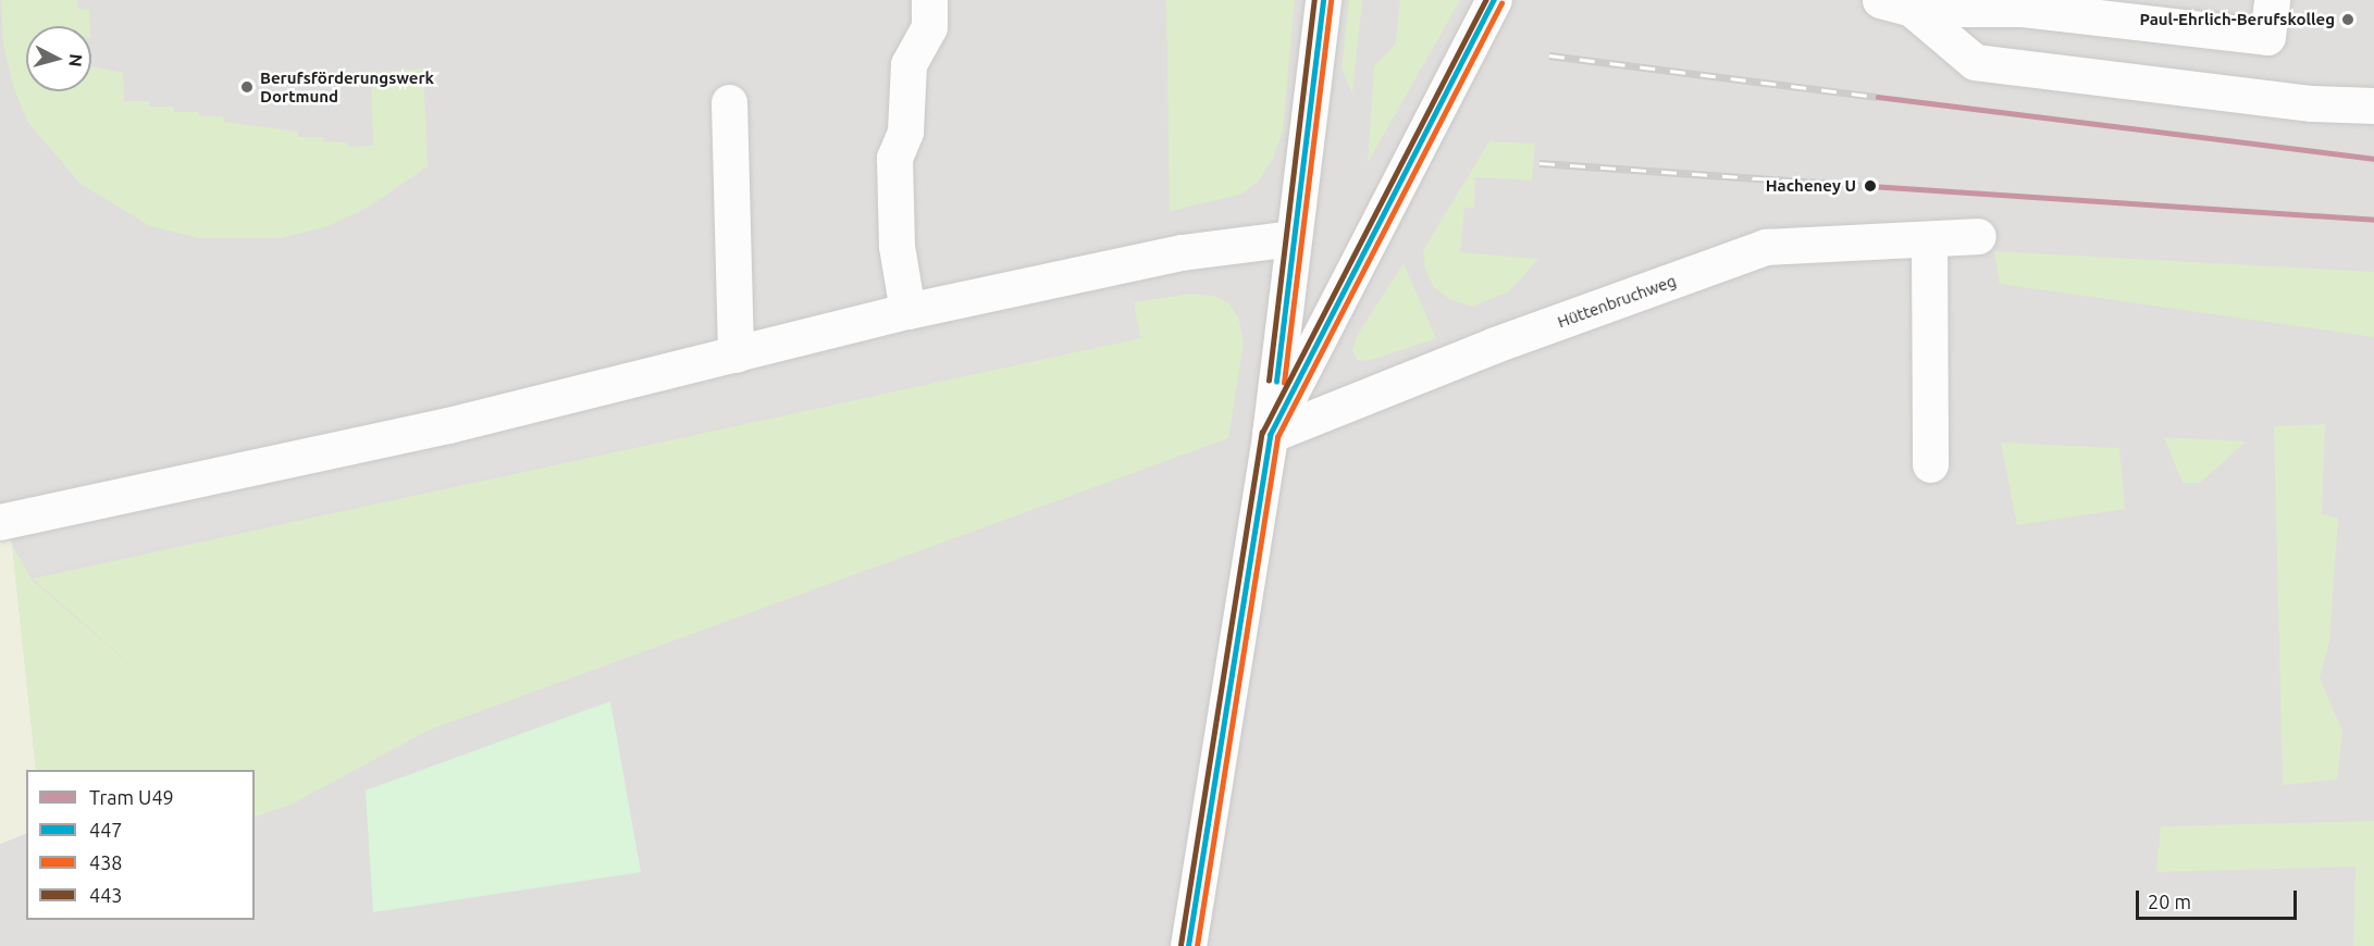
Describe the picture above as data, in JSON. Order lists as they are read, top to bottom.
{
  "streets": {
    "street": ["Hüttenbruchweg"]
  },
  "places": ["Paul-Ehrlich-Berufskolleg", "Berufsförderungswerk Dortmund", "Hacheney U"],
  "lines": [
    "transit line 447",
    "transit line 443",
    "transit line 438",
    "tram line U49"
  ],
  "legend": [
    "Tram U49",
    "447",
    "438",
    "443"
  ],
  "scale_bar": "20 m",
  "north": "right"
}
